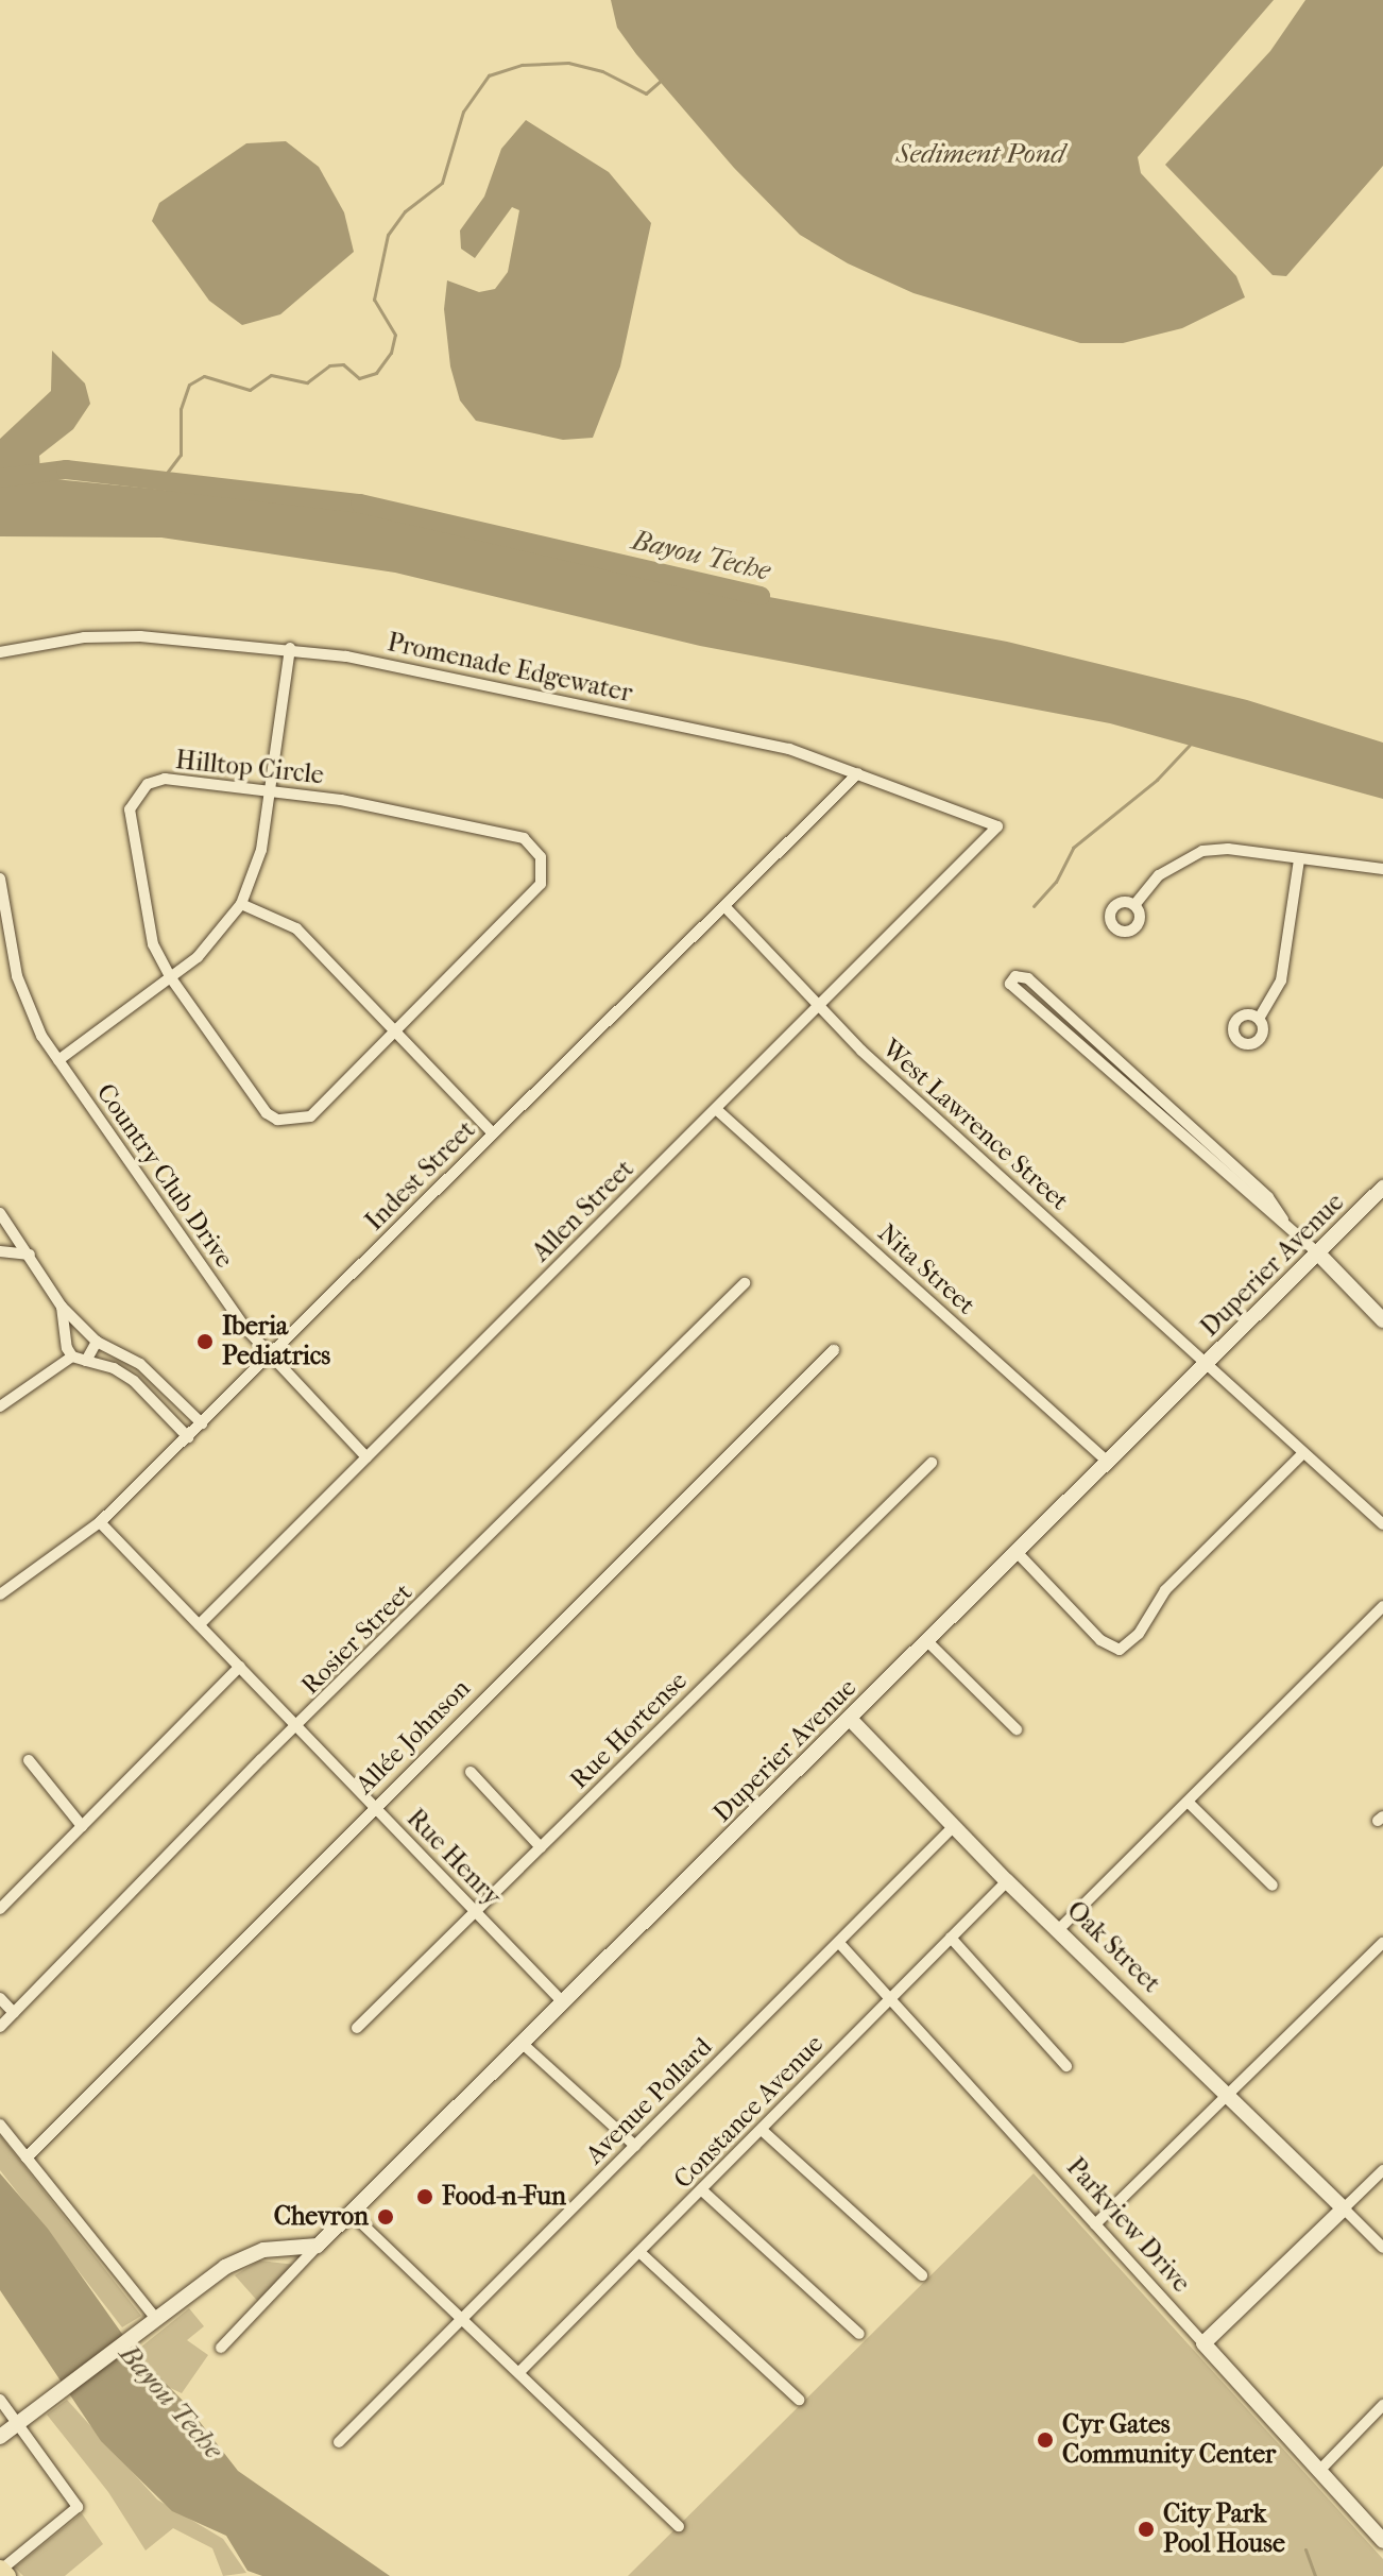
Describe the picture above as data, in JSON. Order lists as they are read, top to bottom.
{
  "streets": {
    "main road": ["Duperier Avenue", "Oak Street", "Parkview Drive"],
    "street": [
      "Promenade Edgewater",
      "Hilltop Circle",
      "West Lawrence Street",
      "Country Club Drive",
      "Indest Street",
      "Allen Street",
      "Nita Street",
      "Rosier Street",
      "Rue Hortense",
      "Allée Johnson",
      "Rue Henry",
      "Avenue Pollard",
      "Constance Avenue"
    ]
  },
  "crossings": [
    ["Promenade Edgewater", "Indest Street"],
    ["Promenade Edgewater", "Allen Street"],
    ["West Lawrence Street", "Indest Street"],
    ["West Lawrence Street", "Allen Street"],
    ["West Lawrence Street", "Duperier Avenue"],
    ["Country Club Drive", "Indest Street"],
    ["Country Club Drive", "Allen Street"],
    ["Indest Street", "Rue Henry"],
    ["Allen Street", "Nita Street"],
    ["Allen Street", "Rue Henry"],
    ["Duperier Avenue", "Nita Street"],
    ["Duperier Avenue", "Rue Henry"],
    ["Duperier Avenue", "Oak Street"],
    ["Rosier Street", "Rue Henry"],
    ["Rue Hortense", "Rue Henry"],
    ["Allée Johnson", "Rue Henry"],
    ["Oak Street", "Avenue Pollard"],
    ["Oak Street", "Constance Avenue"],
    ["Avenue Pollard", "Parkview Drive"],
    ["Constance Avenue", "Parkview Drive"]
  ],
  "water": ["Sediment Pond", "Bayou Teche"],
  "places": [
    "Iberia Pediatrics",
    "Food-n-Fun",
    "Chevron",
    "Cyr Gates Community Center",
    "City Park Pool House"
  ]
}
